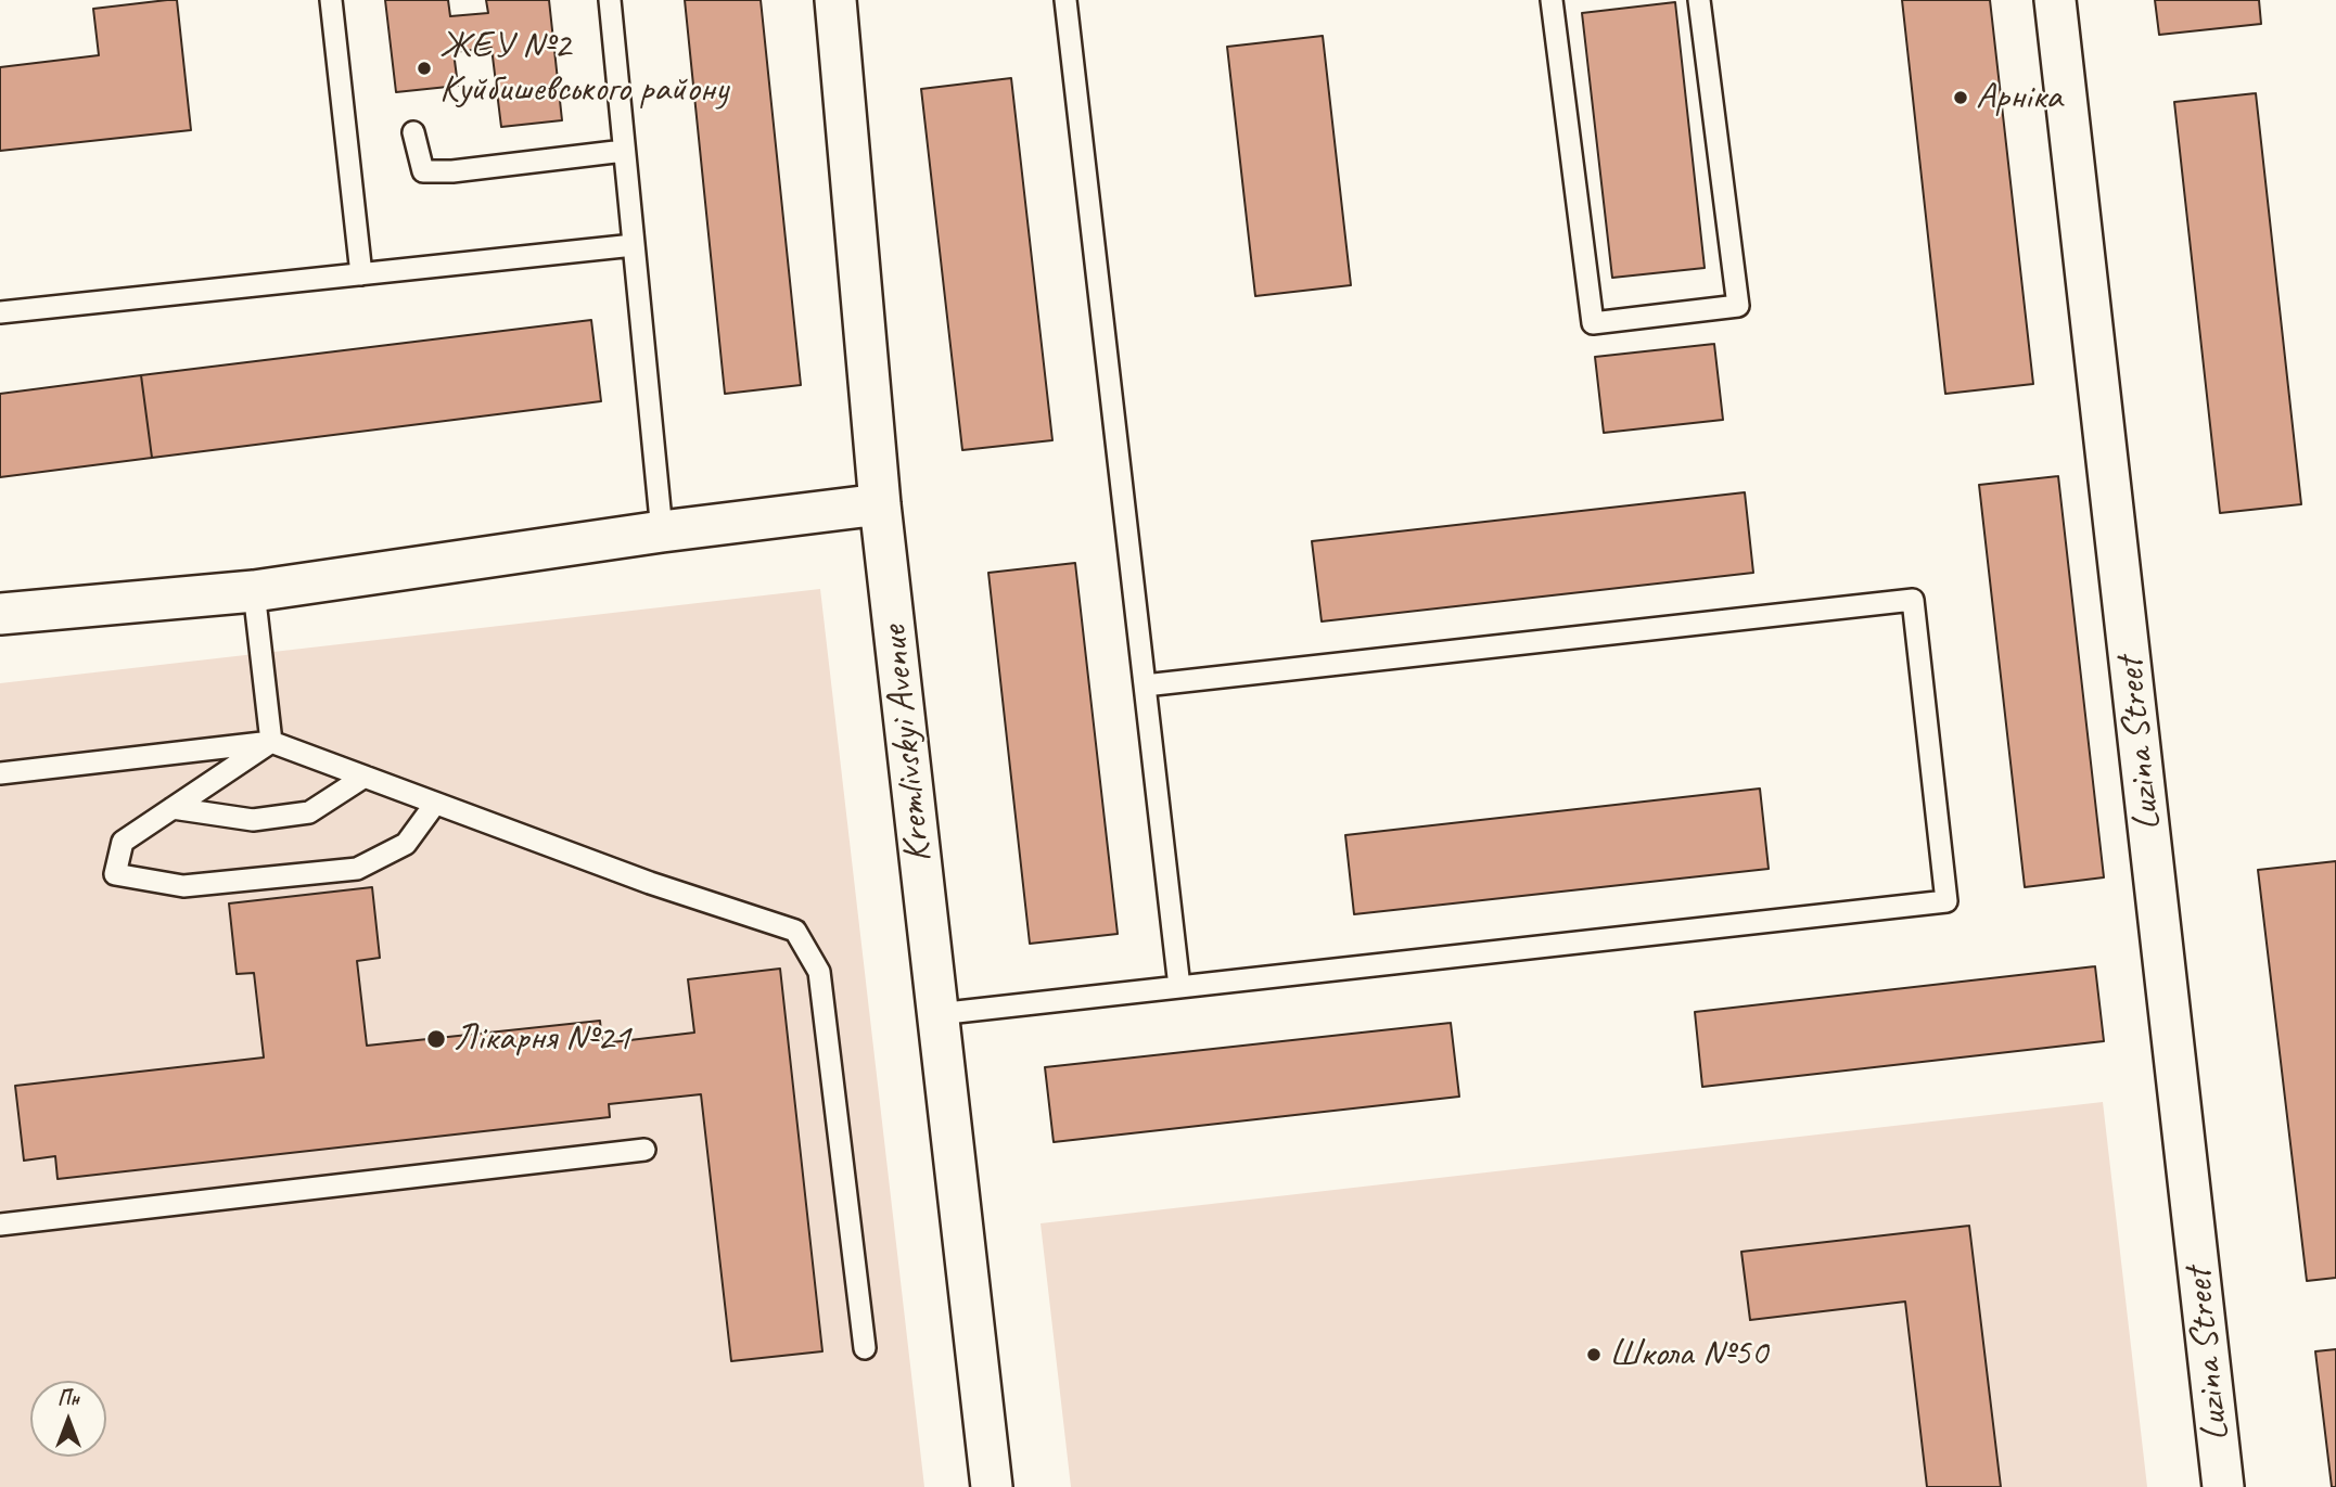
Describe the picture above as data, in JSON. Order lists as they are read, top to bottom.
{
  "streets": {
    "street": ["Kremlivskyi Avenue", "Luzina Street"]
  },
  "places": [
    "ЖЕУ №2 Куйбишевського району",
    "Арніка",
    "Лікарня №21",
    "Школа №50"
  ],
  "north": "top"
}
